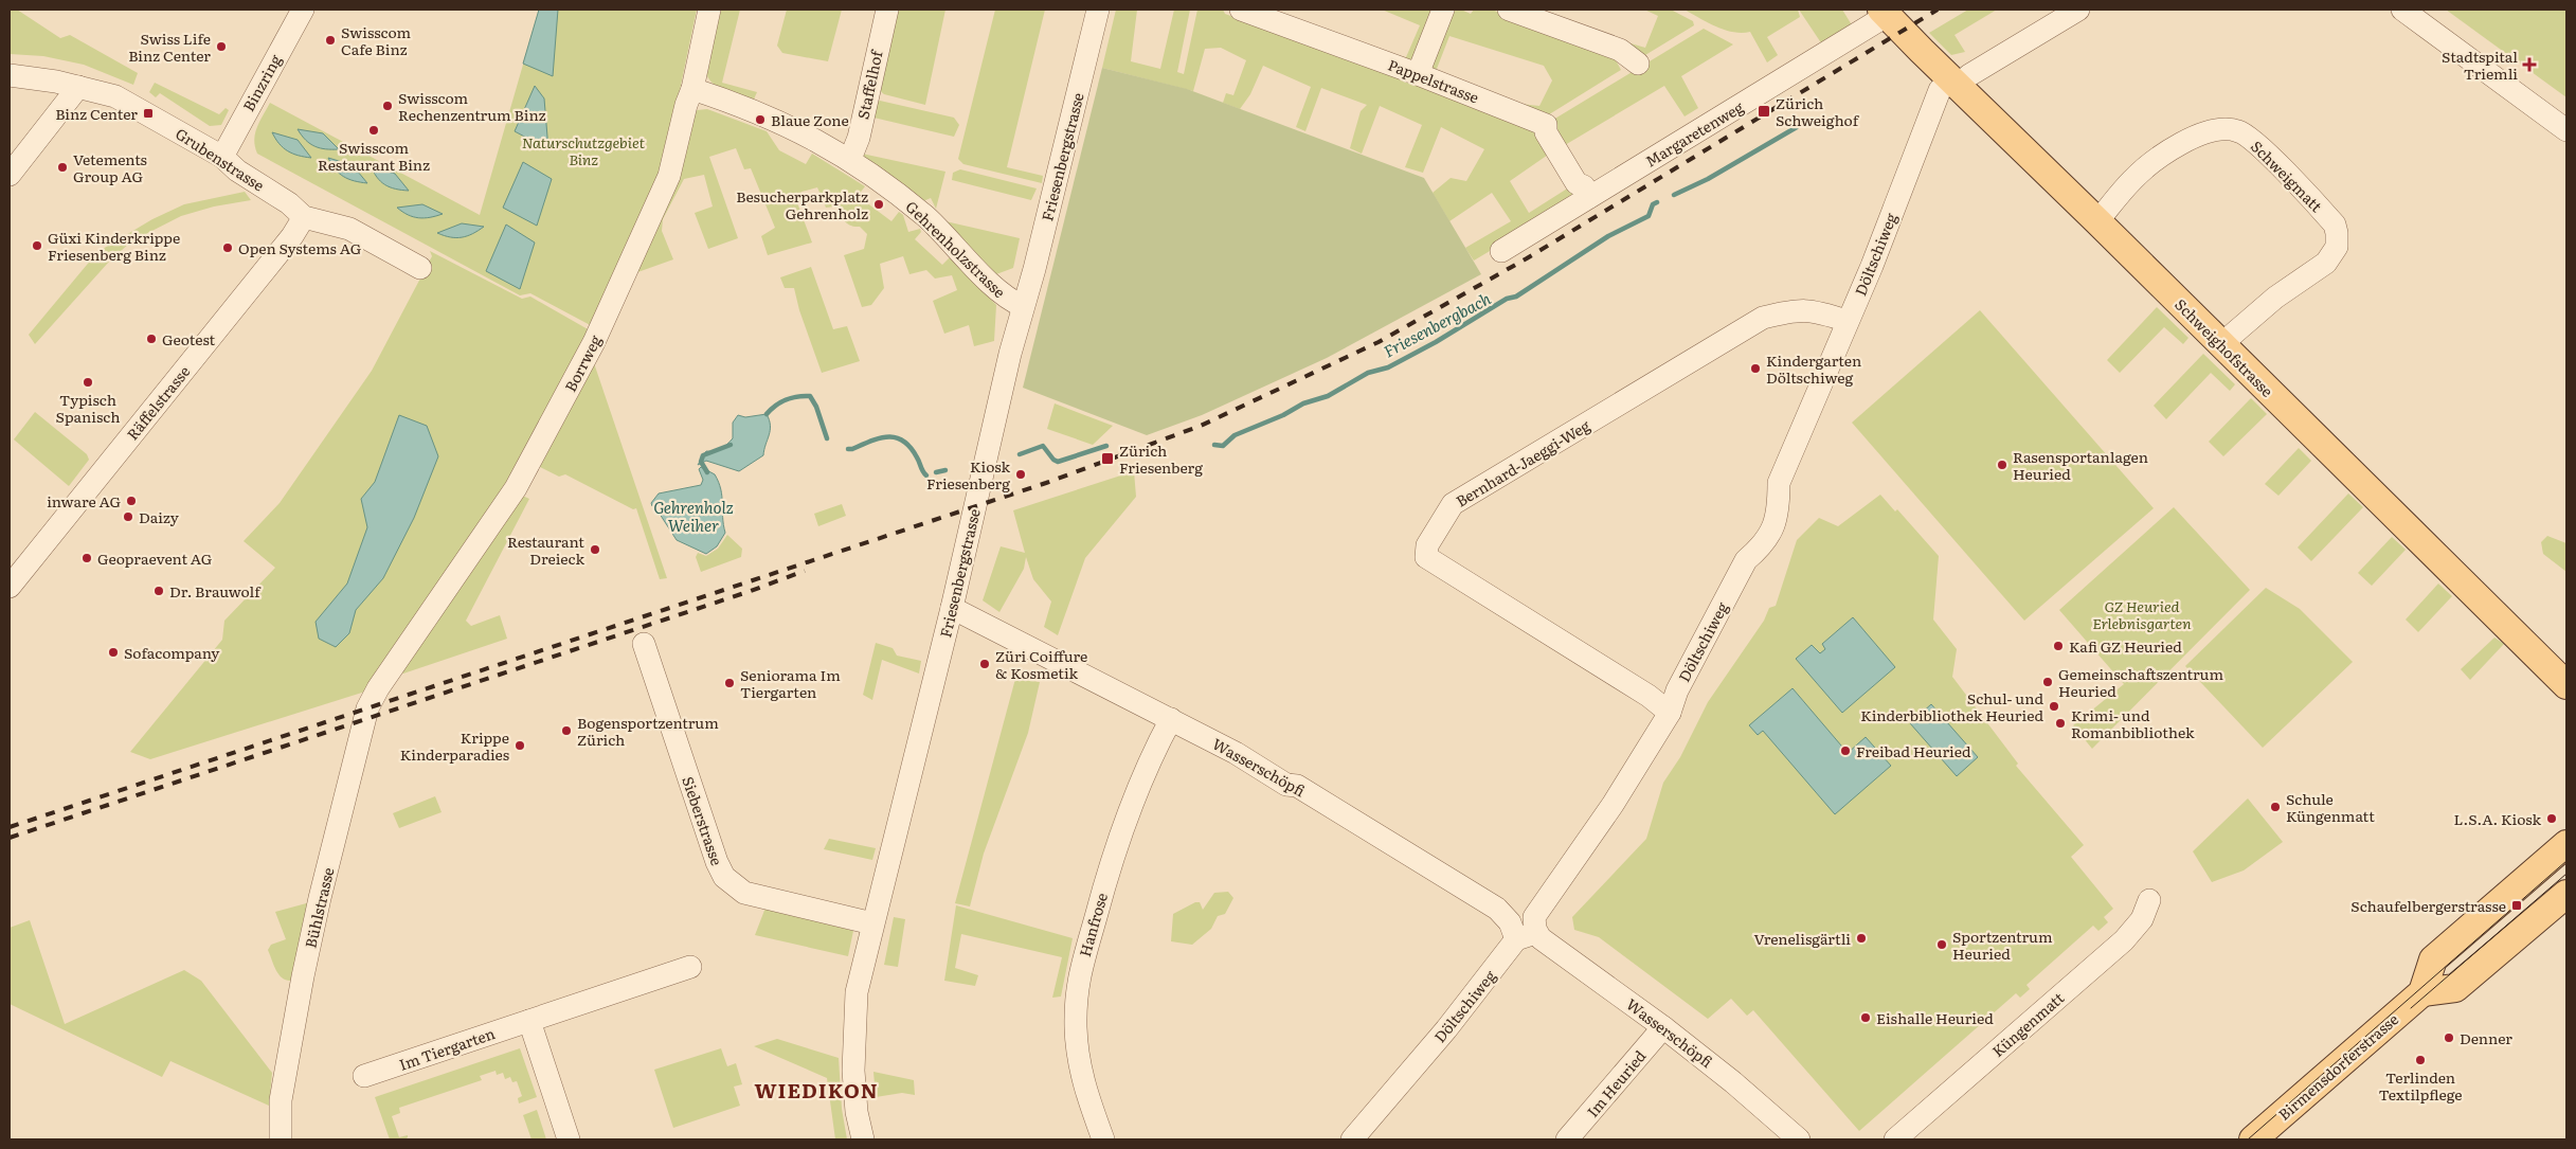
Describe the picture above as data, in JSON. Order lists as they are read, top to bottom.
{
  "streets": {
    "main road": ["Schweighofstrasse", "Birmensdorferstrasse"],
    "street": [
      "Pappelstrasse",
      "Binzring",
      "Staffelhof",
      "Margaretenweg",
      "Friesenbergstrasse",
      "Grubenstrasse",
      "Schweigmatt",
      "Gehrenholzstrasse",
      "Döltschiweg",
      "Borrweg",
      "Räffelstrasse",
      "Bernhard-Jaeggi-Weg",
      "Wasserschöpfi",
      "Sieberstrasse",
      "Bühlstrasse",
      "Hanfrose",
      "Küngenmatt",
      "Im Tiergarten",
      "Im Heuried"
    ]
  },
  "crossings": [
    ["Pappelstrasse", "Margaretenweg"],
    ["Binzring", "Grubenstrasse"],
    ["Staffelhof", "Gehrenholzstrasse"],
    ["Margaretenweg", "Schweighofstrasse"],
    ["Friesenbergstrasse", "Gehrenholzstrasse"],
    ["Friesenbergstrasse", "Wasserschöpfi"],
    ["Friesenbergstrasse", "Sieberstrasse"],
    ["Grubenstrasse", "Räffelstrasse"],
    ["Schweigmatt", "Schweighofstrasse"],
    ["Gehrenholzstrasse", "Borrweg"],
    ["Döltschiweg", "Schweighofstrasse"],
    ["Döltschiweg", "Bernhard-Jaeggi-Weg"],
    ["Döltschiweg", "Wasserschöpfi"],
    ["Borrweg", "Bühlstrasse"],
    ["Wasserschöpfi", "Hanfrose"],
    ["Wasserschöpfi", "Im Heuried"]
  ],
  "districts": ["WIEDIKON"],
  "water": ["Friesenbergbach", "Gehrenholz Weiher"],
  "parks": ["Naturschutzgebiet Binz", "GZ Heuried Erlebnisgarten"],
  "places": {
    "other": [
      "Swisscom Cafe Binz",
      "Swiss Life Binz Center",
      "Swisscom Rechenzentrum Binz",
      "Blaue Zone",
      "Swisscom Restaurant Binz",
      "Vetements Group AG",
      "Besucherparkplatz Gehrenholz",
      "Güxi Kinderkrippe Friesenberg Binz",
      "Open Systems AG",
      "Geotest",
      "Kindergarten Döltschiweg",
      "Typisch Spanisch",
      "Rasensportanlagen Heuried",
      "Kiosk Friesenberg",
      "inware AG",
      "Daizy",
      "Restaurant Dreieck",
      "Geopraevent AG",
      "Dr. Brauwolf",
      "Kafi GZ Heuried",
      "Sofacompany",
      "Züri Coiffure & Kosmetik",
      "Gemeinschaftszentrum Heuried",
      "Seniorama Im Tiergarten",
      "Schul- und Kinderbibliothek Heuried",
      "Krimi- und Romanbibliothek",
      "Bogensportzentrum Zürich",
      "Krippe Kinderparadies",
      "Freibad Heuried",
      "Schule Küngenmatt",
      "L.S.A. Kiosk",
      "Vrenelisgärtli",
      "Sportzentrum Heuried",
      "Eishalle Heuried",
      "Denner",
      "Terlinden Textilpflege"
    ],
    "health": ["Stadtspital Triemli"],
    "transit": [
      "Zürich Schweighof",
      "Binz Center",
      "Zürich Friesenberg",
      "Schaufelbergerstrasse"
    ]
  }
}
